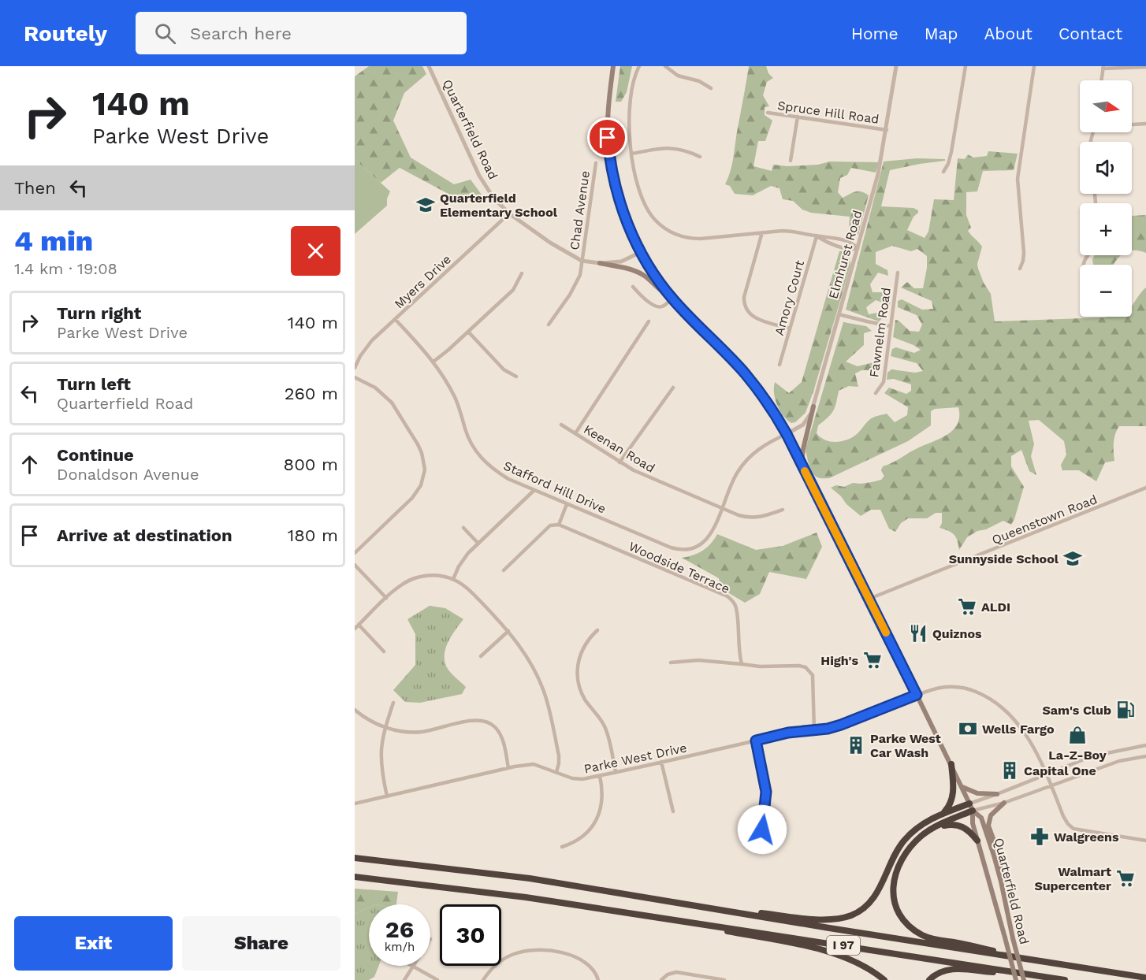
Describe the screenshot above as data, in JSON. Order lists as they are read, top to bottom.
{
  "streets": {
    "highway": ["I 97"],
    "main road": ["Quarterfield Road"],
    "street": [
      "Spruce Hill Road",
      "Chad Avenue",
      "Elmhurst Road",
      "Myers Drive",
      "Amory Court",
      "Fawnelm Road",
      "Keenan Road",
      "Stafford Hill Drive",
      "Queenstown Road",
      "Woodside Terrace",
      "Parke West Drive"
    ]
  },
  "crossings": [
    ["Spruce Hill Road", "Elmhurst Road"],
    ["Quarterfield Road", "Chad Avenue"],
    ["Quarterfield Road", "Elmhurst Road"],
    ["Quarterfield Road", "Myers Drive"],
    ["Quarterfield Road", "Queenstown Road"],
    ["Quarterfield Road", "Parke West Drive"],
    ["Myers Drive", "Stafford Hill Drive"],
    ["Keenan Road", "Stafford Hill Drive"]
  ],
  "places": {
    "school or university": ["Quarterfield Elementary School", "Sunnyside School"],
    "supermarket": ["ALDI", "High's", "Walmart Supercenter"],
    "restaurant": ["Quiznos"],
    "fuel station": ["Sam's Club"],
    "bank": ["Wells Fargo"],
    "shop": ["La-Z-Boy"],
    "building": ["Parke West Car Wash", "Capital One"],
    "pharmacy": ["Walgreens"]
  },
  "north": "right",
  "page": {
    "header": "Routely",
    "search": "Search here",
    "nav": [
      "Home",
      "Map",
      "About",
      "Contact"
    ],
    "turn": ["140 m", "Parke West Drive"],
    "map_buttons": ["+", "−"],
    "then": "Then",
    "heading": ["4 min", "1.4 km · 19:08"],
    "list": [
      {
        "name": "Turn right",
        "note": "Parke West Drive",
        "value": "140 m"
      },
      {
        "name": "Turn left",
        "note": "Quarterfield Road",
        "value": "260 m"
      },
      {
        "name": "Continue",
        "note": "Donaldson Avenue",
        "value": "800 m"
      },
      {
        "name": "Arrive at destination",
        "value": "180 m"
      }
    ],
    "speed": "26 km/h",
    "limit": "30",
    "buttons": ["Exit", "Share"]
  }
}
